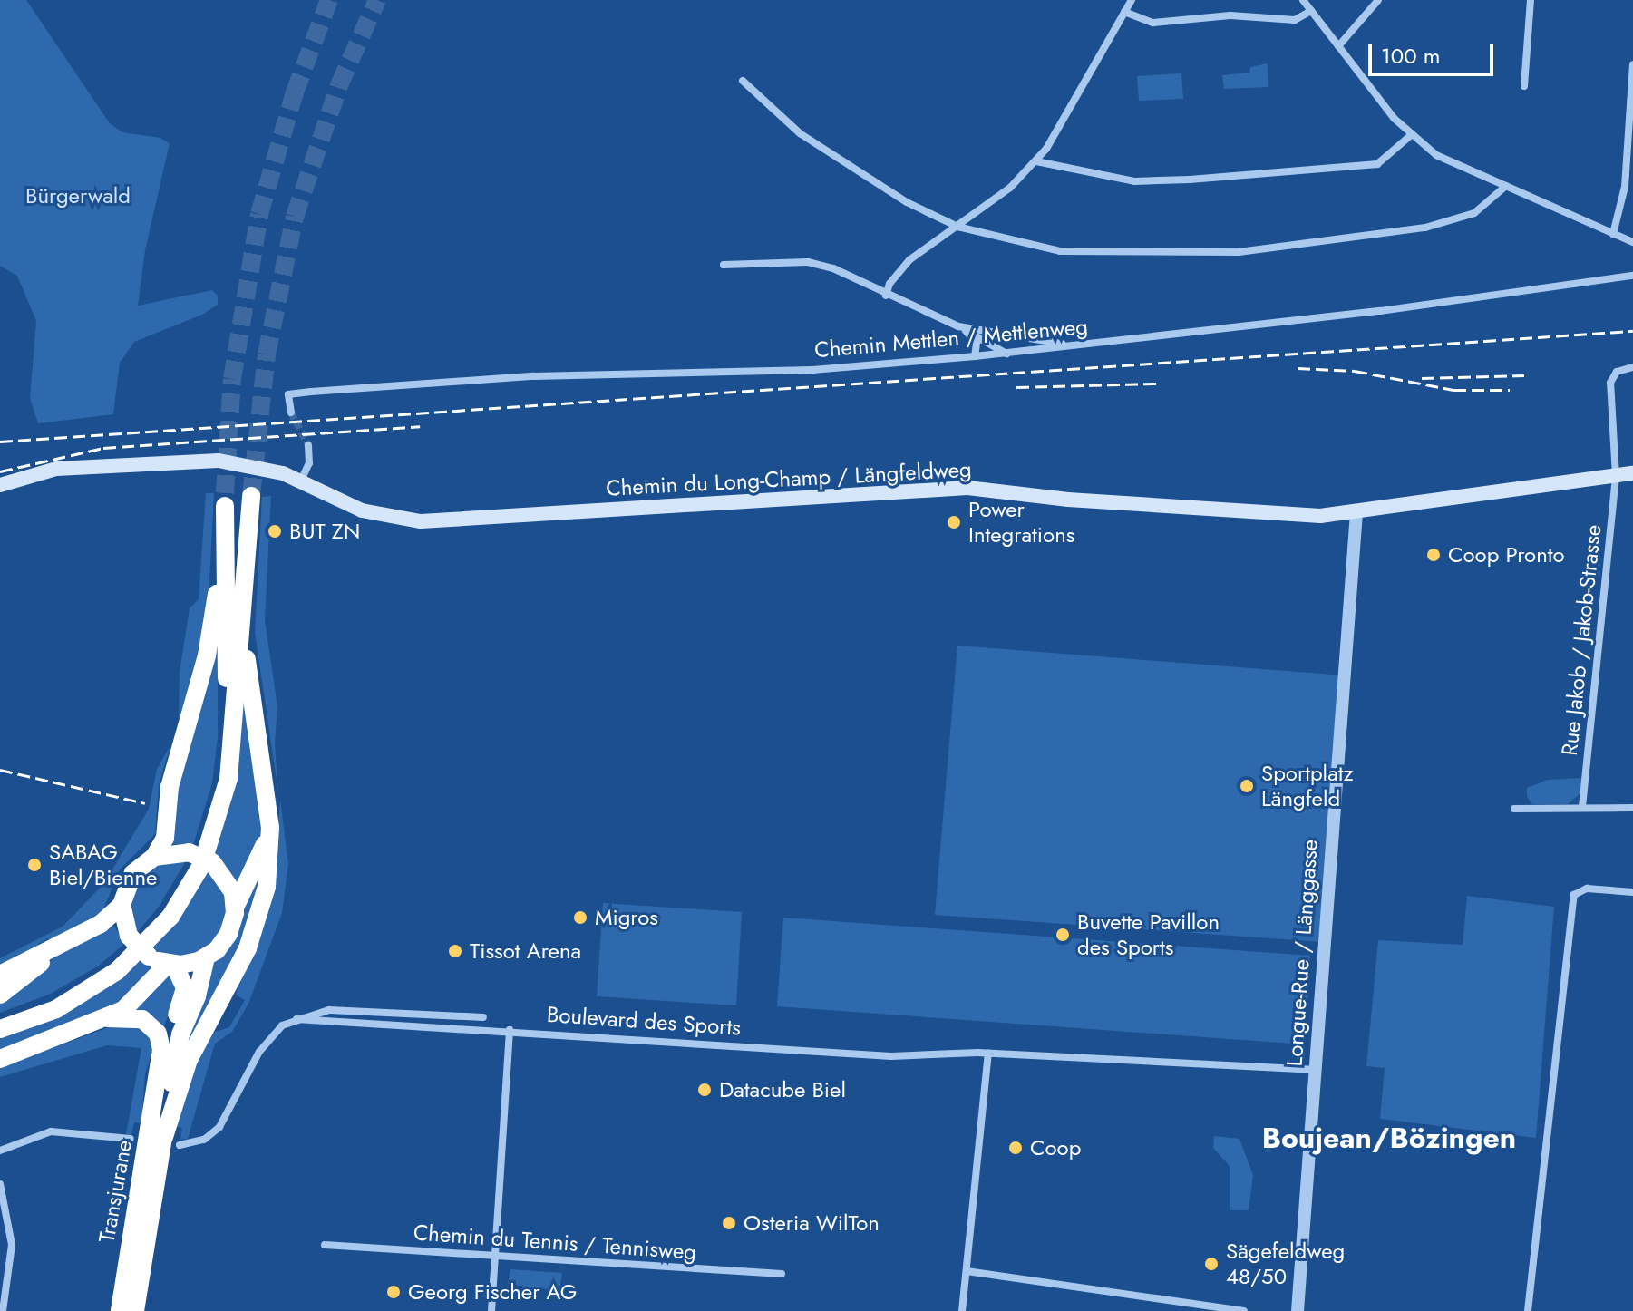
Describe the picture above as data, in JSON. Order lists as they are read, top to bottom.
{
  "streets": {
    "highway": ["Transjurane"],
    "main road": ["Chemin du Long-Champ / Längfeldweg"],
    "street": [
      "Chemin Mettlen / Mettlenweg",
      "Rue Jakob / Jakob-Strasse",
      "Longue-Rue / Länggasse",
      "Boulevard des Sports",
      "Chemin du Tennis / Tennisweg"
    ]
  },
  "crossings": [
    ["Chemin du Long-Champ / Längfeldweg", "Rue Jakob / Jakob-Strasse"],
    ["Chemin du Long-Champ / Längfeldweg", "Longue-Rue / Länggasse"],
    ["Longue-Rue / Länggasse", "Boulevard des Sports"]
  ],
  "districts": ["Boujean/Bözingen"],
  "parks": ["Bürgerwald"],
  "places": [
    "Power Integrations",
    "BUT ZN",
    "Coop Pronto",
    "Sportplatz Längfeld",
    "SABAG Biel/Bienne",
    "Migros",
    "Buvette Pavillon des Sports",
    "Tissot Arena",
    "Datacube Biel",
    "Coop",
    "Osteria WilTon",
    "Sägefeldweg 48/50",
    "Georg Fischer AG"
  ],
  "scale_bar": "100 m"
}
